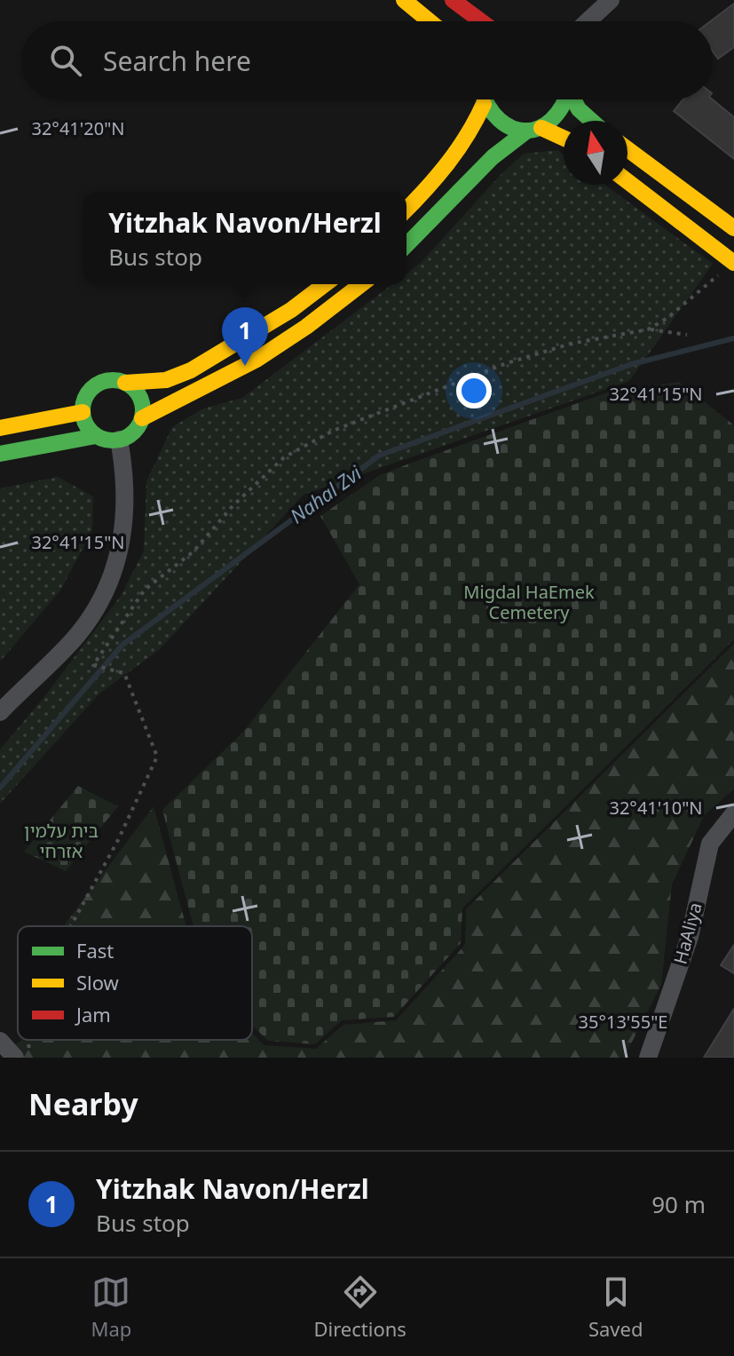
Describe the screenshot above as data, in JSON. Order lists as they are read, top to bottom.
{
  "streets": {
    "street": ["HaAliya"]
  },
  "water": ["Nahal Zvi"],
  "parks": ["Migdal HaEmek Cemetery", "בית עלמין אזרחי"],
  "legend": ["Fast", "Slow", "Jam"],
  "north": "top",
  "page": {
    "search": "Search here",
    "popup": ["Yitzhak Navon/Herzl", "Bus stop"],
    "pins": "1",
    "heading": "Nearby",
    "list": [
      {
        "mark": "1",
        "name": "Yitzhak Navon/Herzl",
        "note": "Bus stop",
        "value": "90 m"
      }
    ],
    "nav": ["Map", "Directions", "Saved"]
  },
  "coordinates": [
    "32°41'20\"N",
    "32°41'15\"N",
    "32°41'10\"N",
    "35°13'55\"E"
  ]
}
